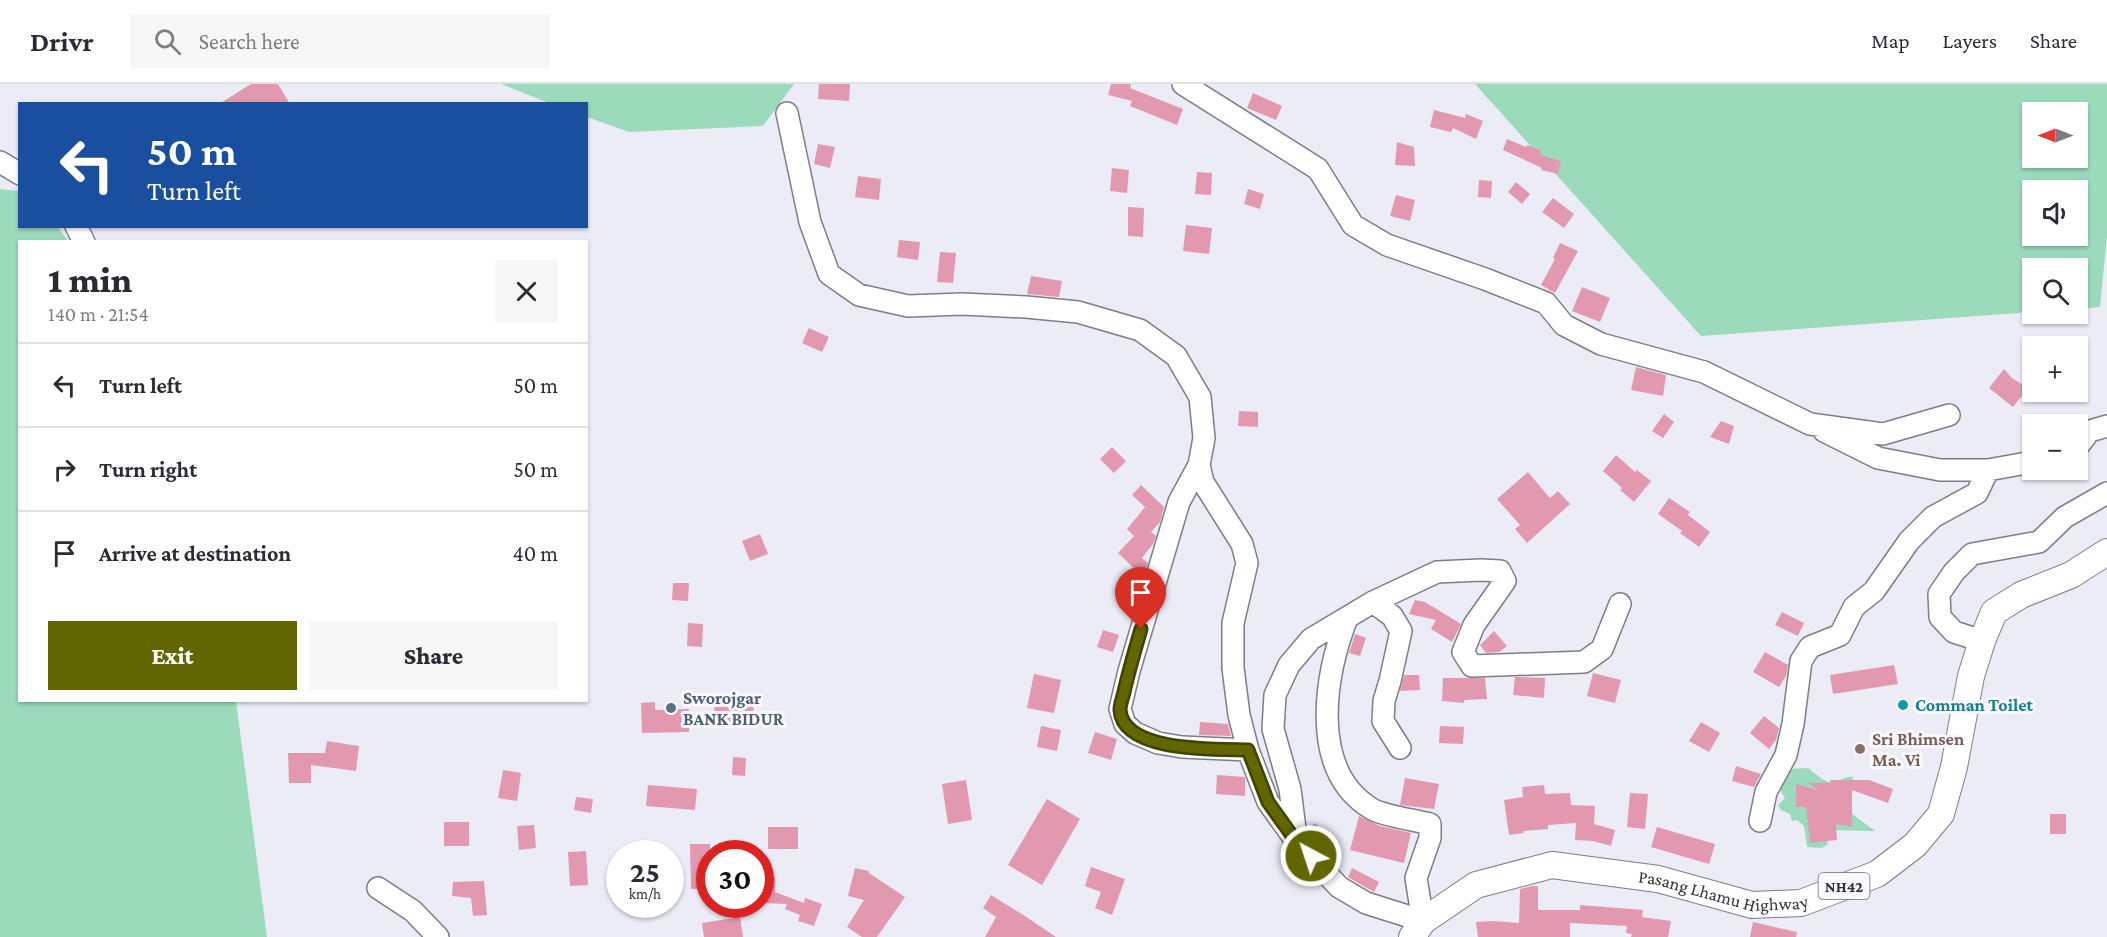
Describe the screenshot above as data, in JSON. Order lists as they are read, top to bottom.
{
  "streets": {
    "main road": ["Pasang Lhamu Highway", "NH42"]
  },
  "places": ["Comman Toilet", "Sworojgar BANK BIDUR", "Sri Bhimsen Ma. Vi"],
  "north": "left",
  "page": {
    "header": "Drivr",
    "search": "Search here",
    "nav": ["Map", "Layers", "Share"],
    "map_buttons": ["+", "−"],
    "turn": ["50 m", "Turn left"],
    "heading": ["1 min", "140 m · 21:54"],
    "list": [
      {
        "name": "Turn left",
        "value": "50 m"
      },
      {
        "name": "Turn right",
        "value": "50 m"
      },
      {
        "name": "Arrive at destination",
        "value": "40 m"
      }
    ],
    "buttons": ["Exit", "Share"],
    "speed": "25 km/h",
    "limit": "30"
  }
}
